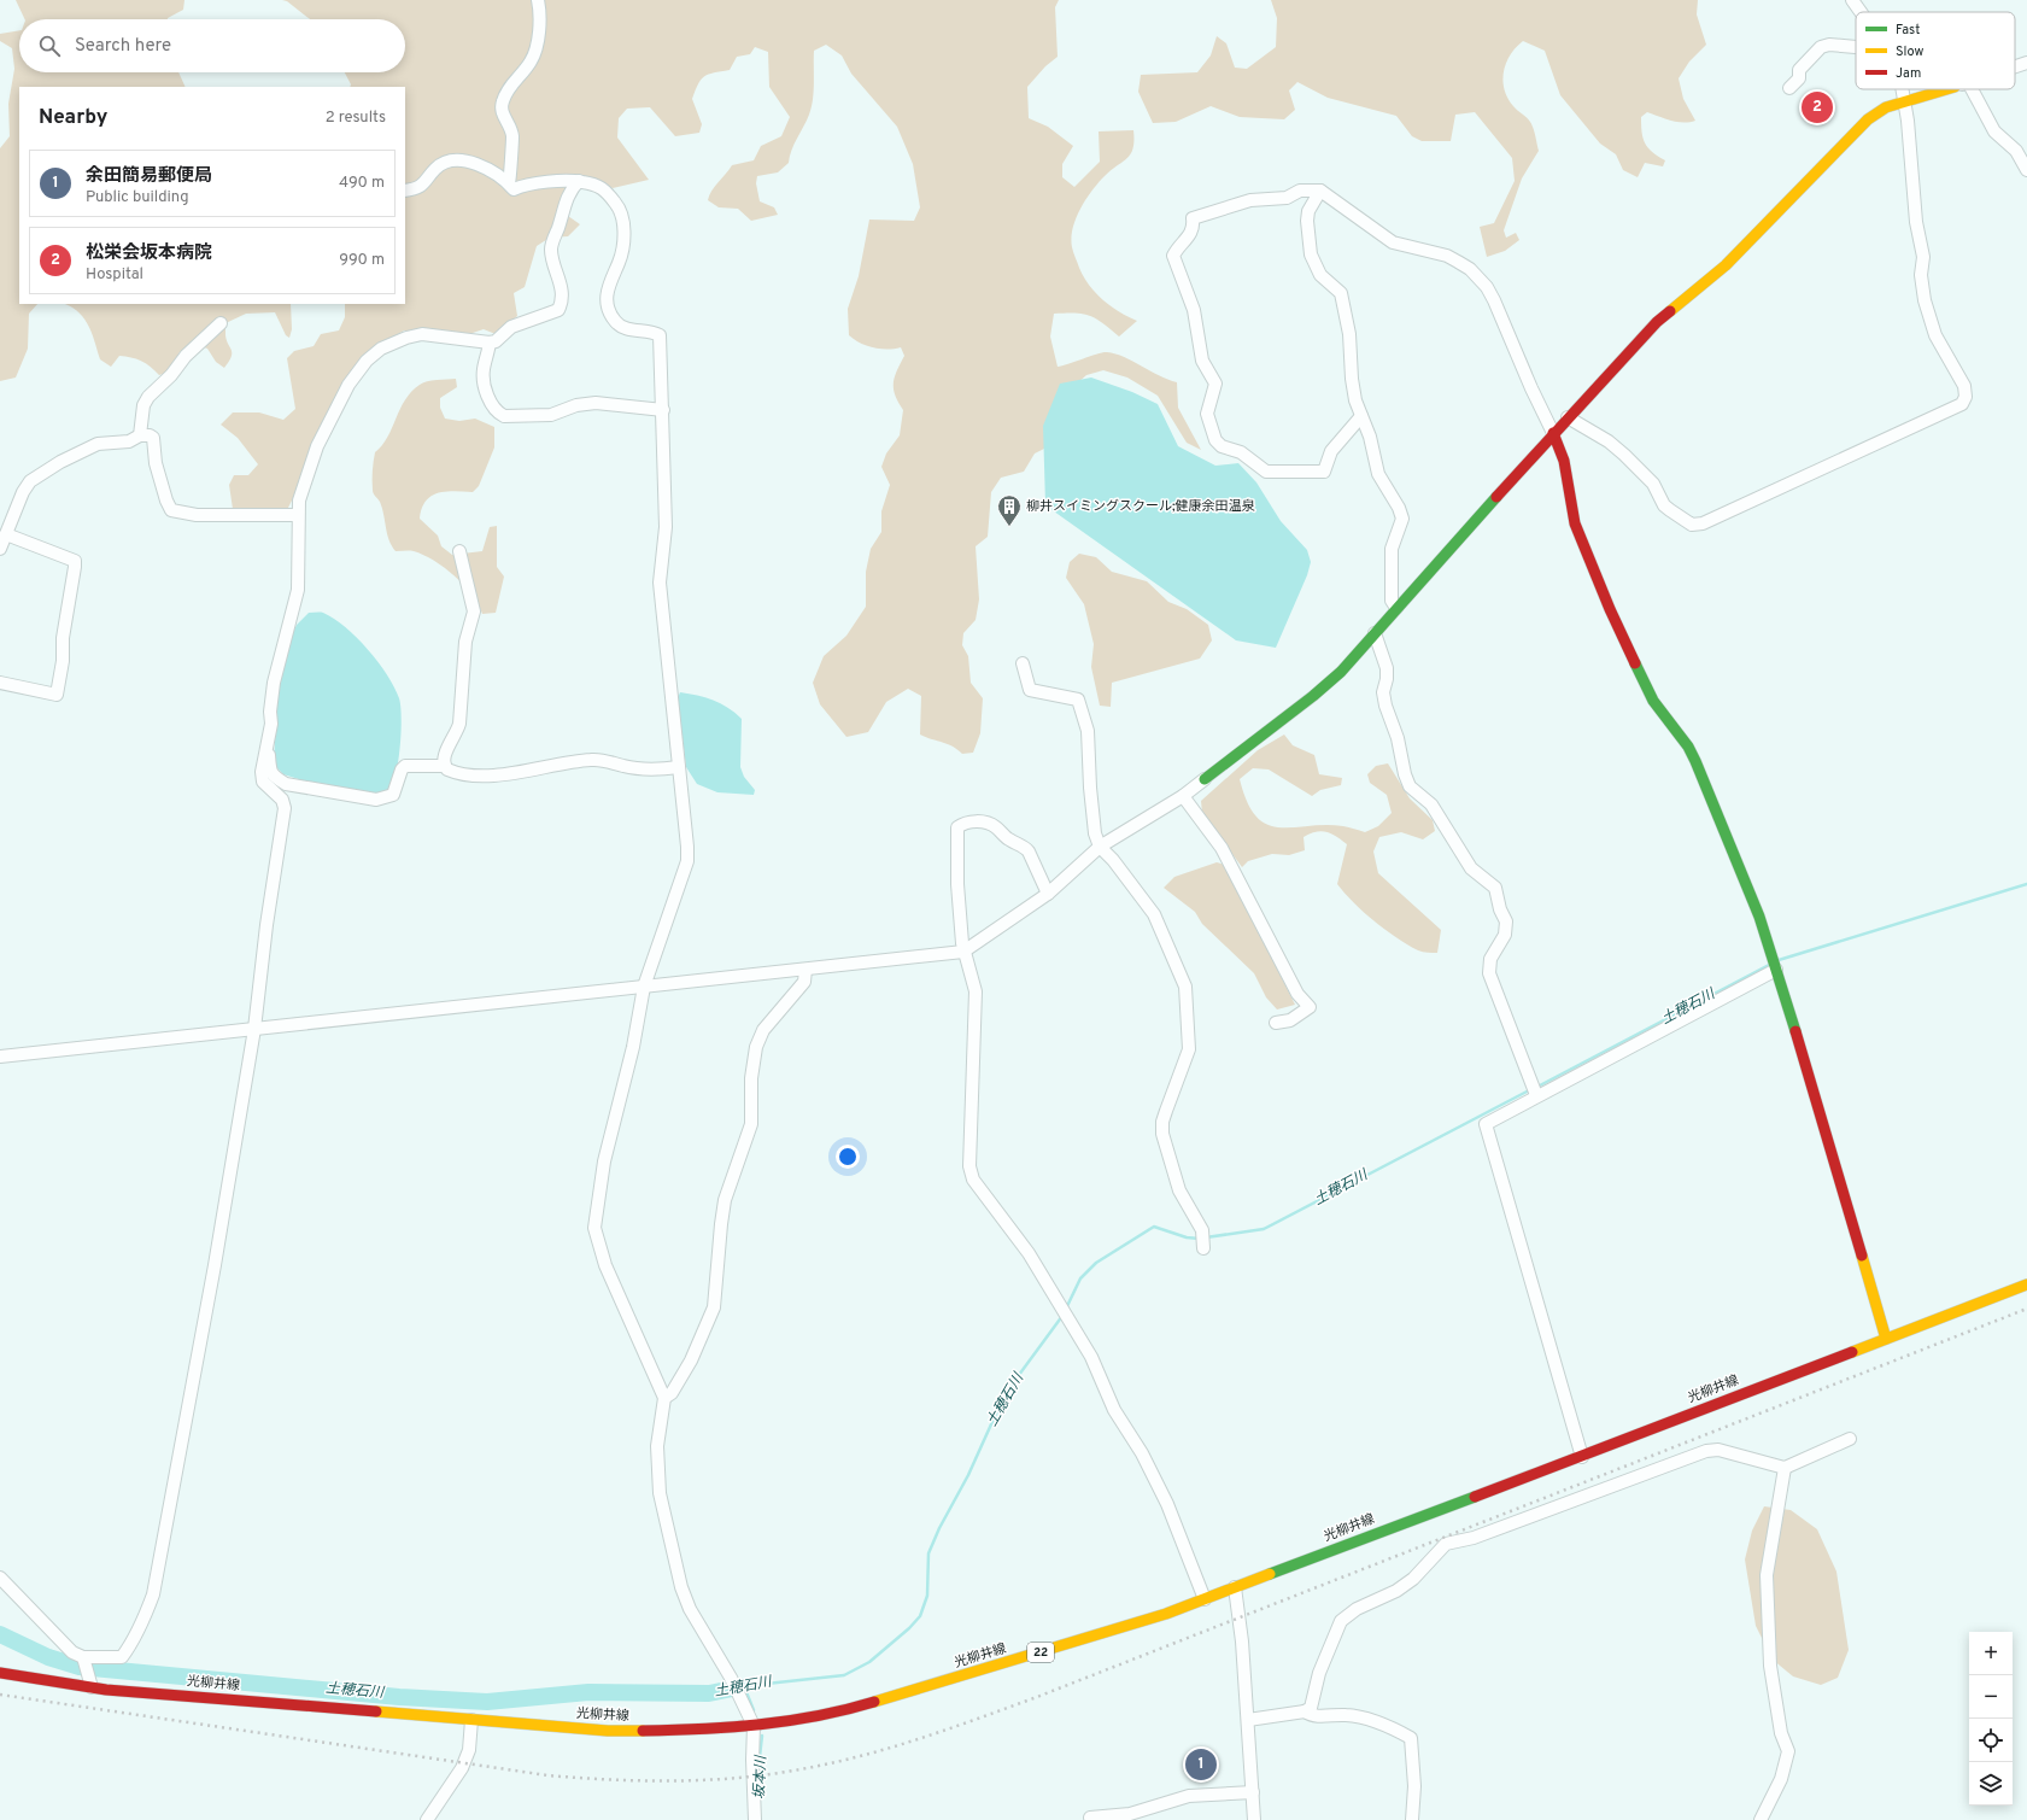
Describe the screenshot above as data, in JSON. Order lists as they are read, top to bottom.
{
  "streets": {
    "main road": ["光柳井線", "22"]
  },
  "water": ["土穂石川", "坂本川"],
  "places": {
    "building": ["柳井スイミングスクール;健康余田温泉"]
  },
  "legend": ["Fast", "Slow", "Jam"],
  "page": {
    "search": "Search here",
    "heading": ["Nearby", "2 results"],
    "pins": ["2", "1"],
    "list": [
      {
        "mark": "1",
        "name": "余田簡易郵便局",
        "note": "Public building",
        "value": "490 m"
      },
      {
        "mark": "2",
        "name": "松栄会坂本病院",
        "note": "Hospital",
        "value": "990 m"
      }
    ],
    "map_buttons": ["+", "−"]
  }
}
